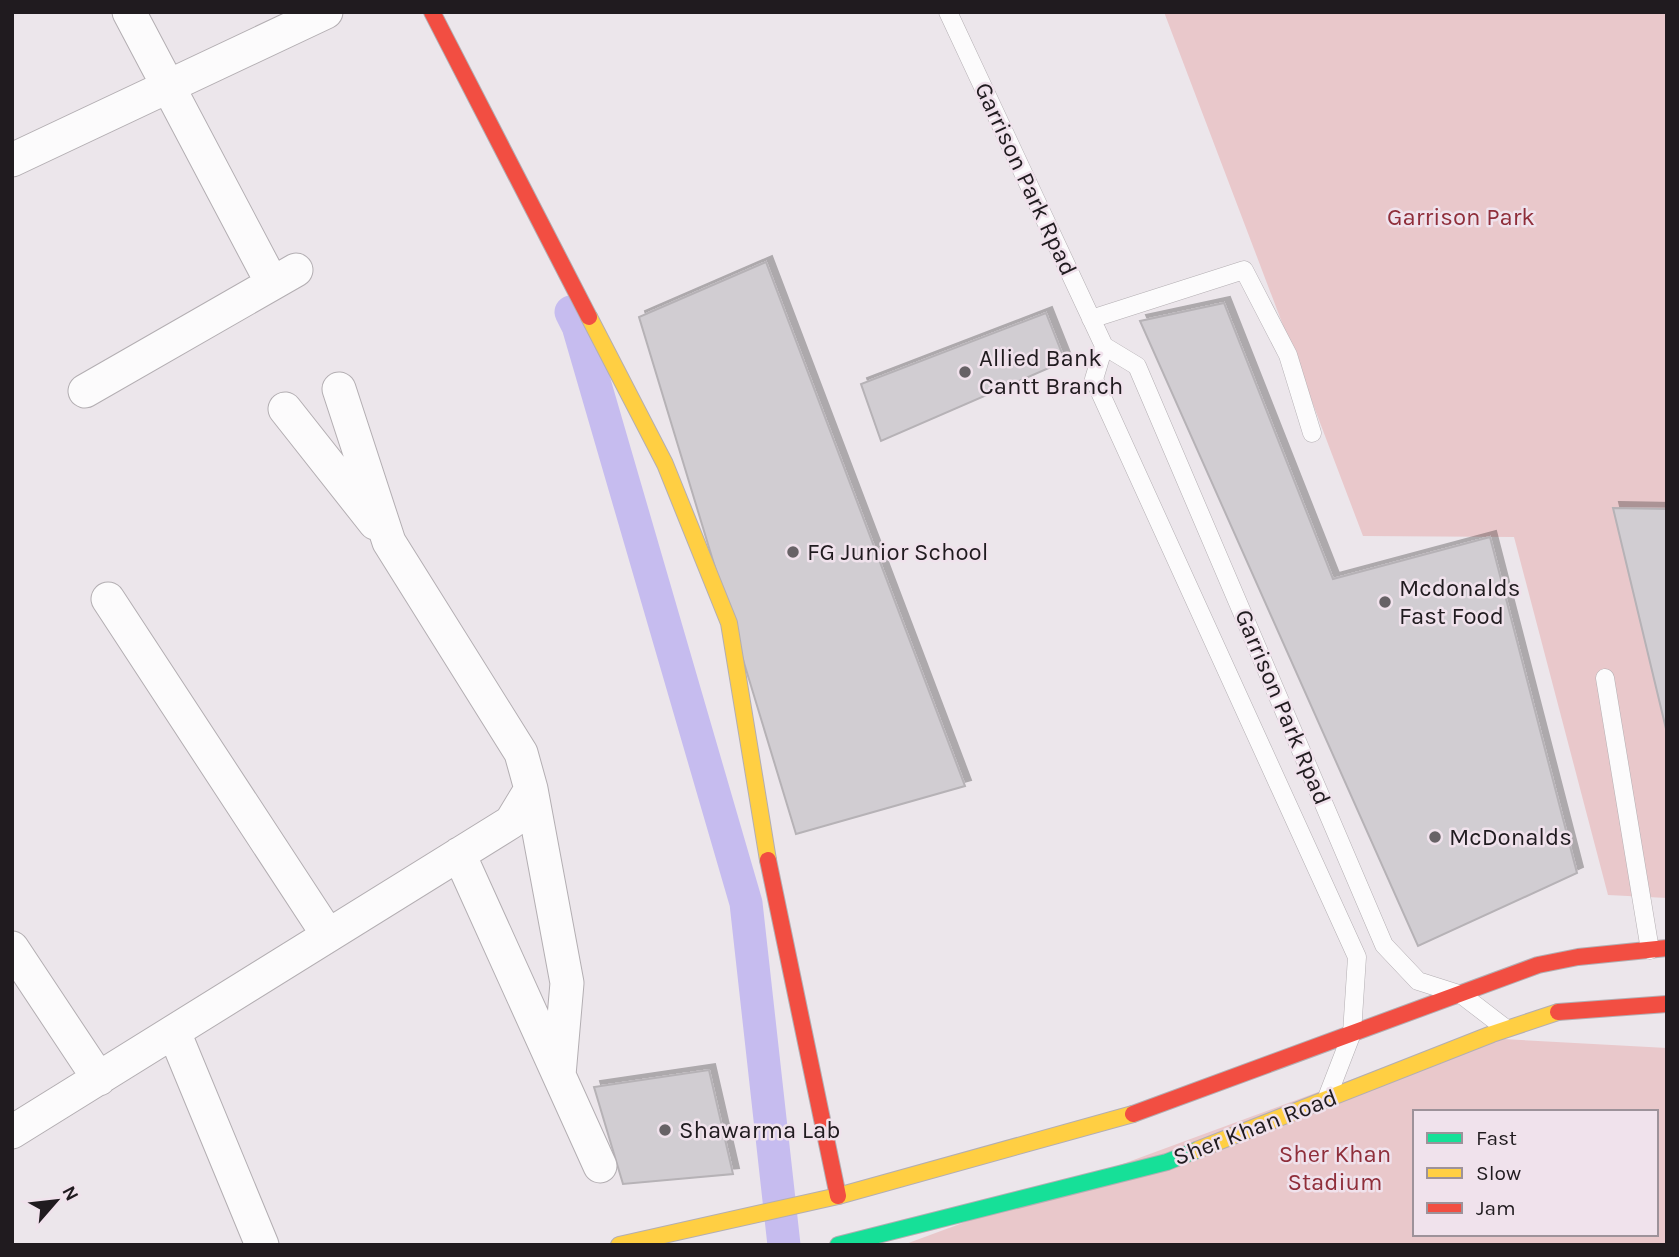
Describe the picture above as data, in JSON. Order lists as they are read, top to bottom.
{
  "streets": {
    "street": ["Sher Khan Road"],
    "lane": ["Garrison Park Rpad"]
  },
  "crossings": [
    ["Garrison Park Rpad", "Sher Khan Road"]
  ],
  "parks": ["Garrison Park", "Sher Khan Stadium"],
  "places": [
    "Allied Bank Cantt Branch",
    "FG Junior School",
    "Mcdonalds Fast Food",
    "McDonalds",
    "Shawarma Lab"
  ],
  "legend": ["Fast", "Slow", "Jam"],
  "north": "top right"
}
